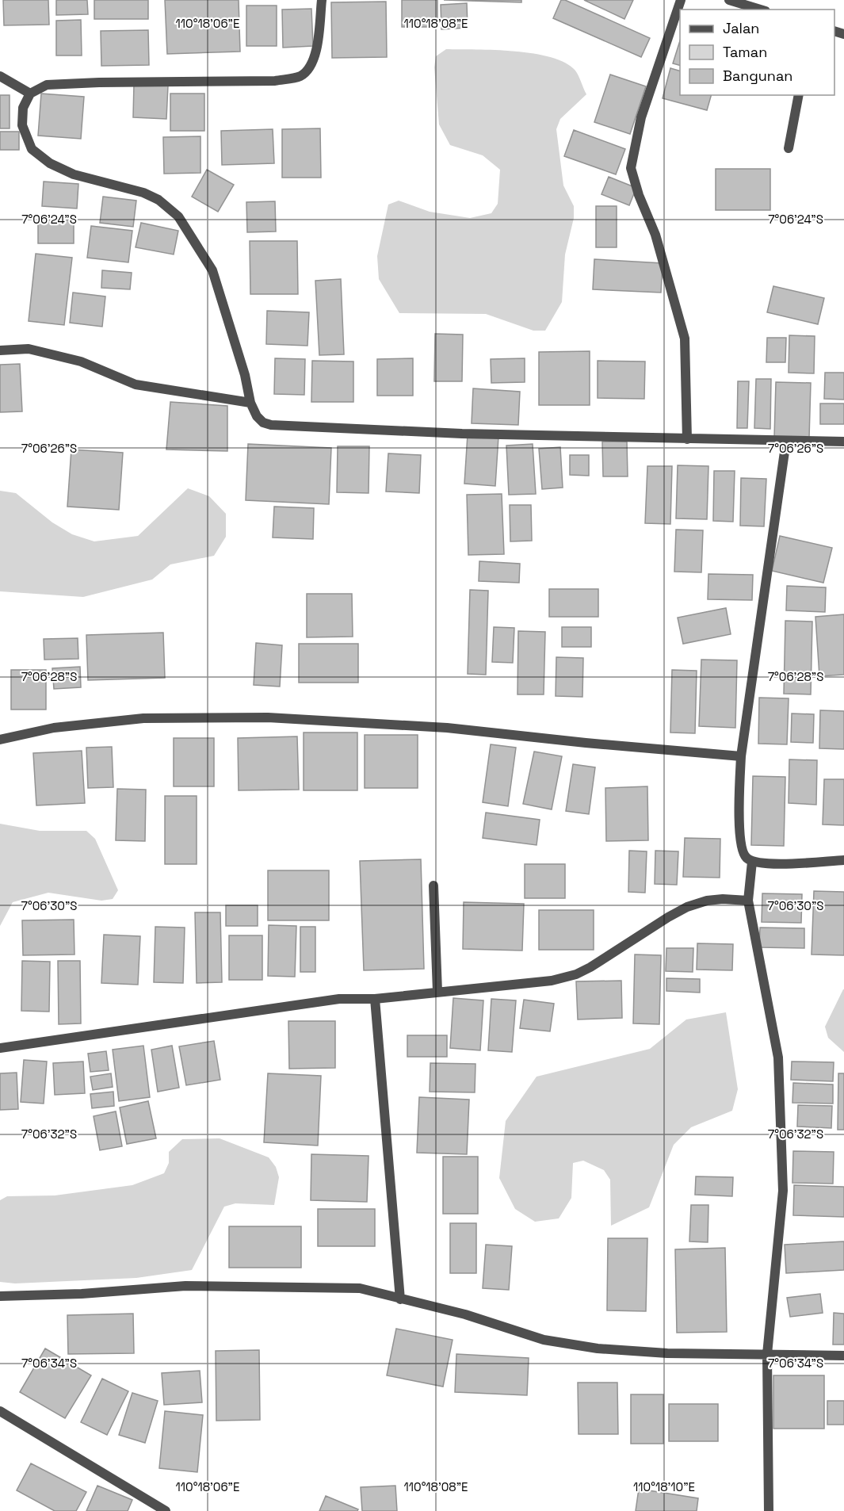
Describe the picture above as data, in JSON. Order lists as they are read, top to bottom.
{
  "legend": ["Jalan", "Taman", "Bangunan"],
  "coordinates": [
    "110°18'06\"E",
    "110°18'08\"E",
    "7°06'24\"S",
    "7°06'26\"S",
    "7°06'28\"S",
    "7°06'30\"S",
    "7°06'32\"S",
    "7°06'34\"S",
    "110°18'10\"E"
  ]
}
